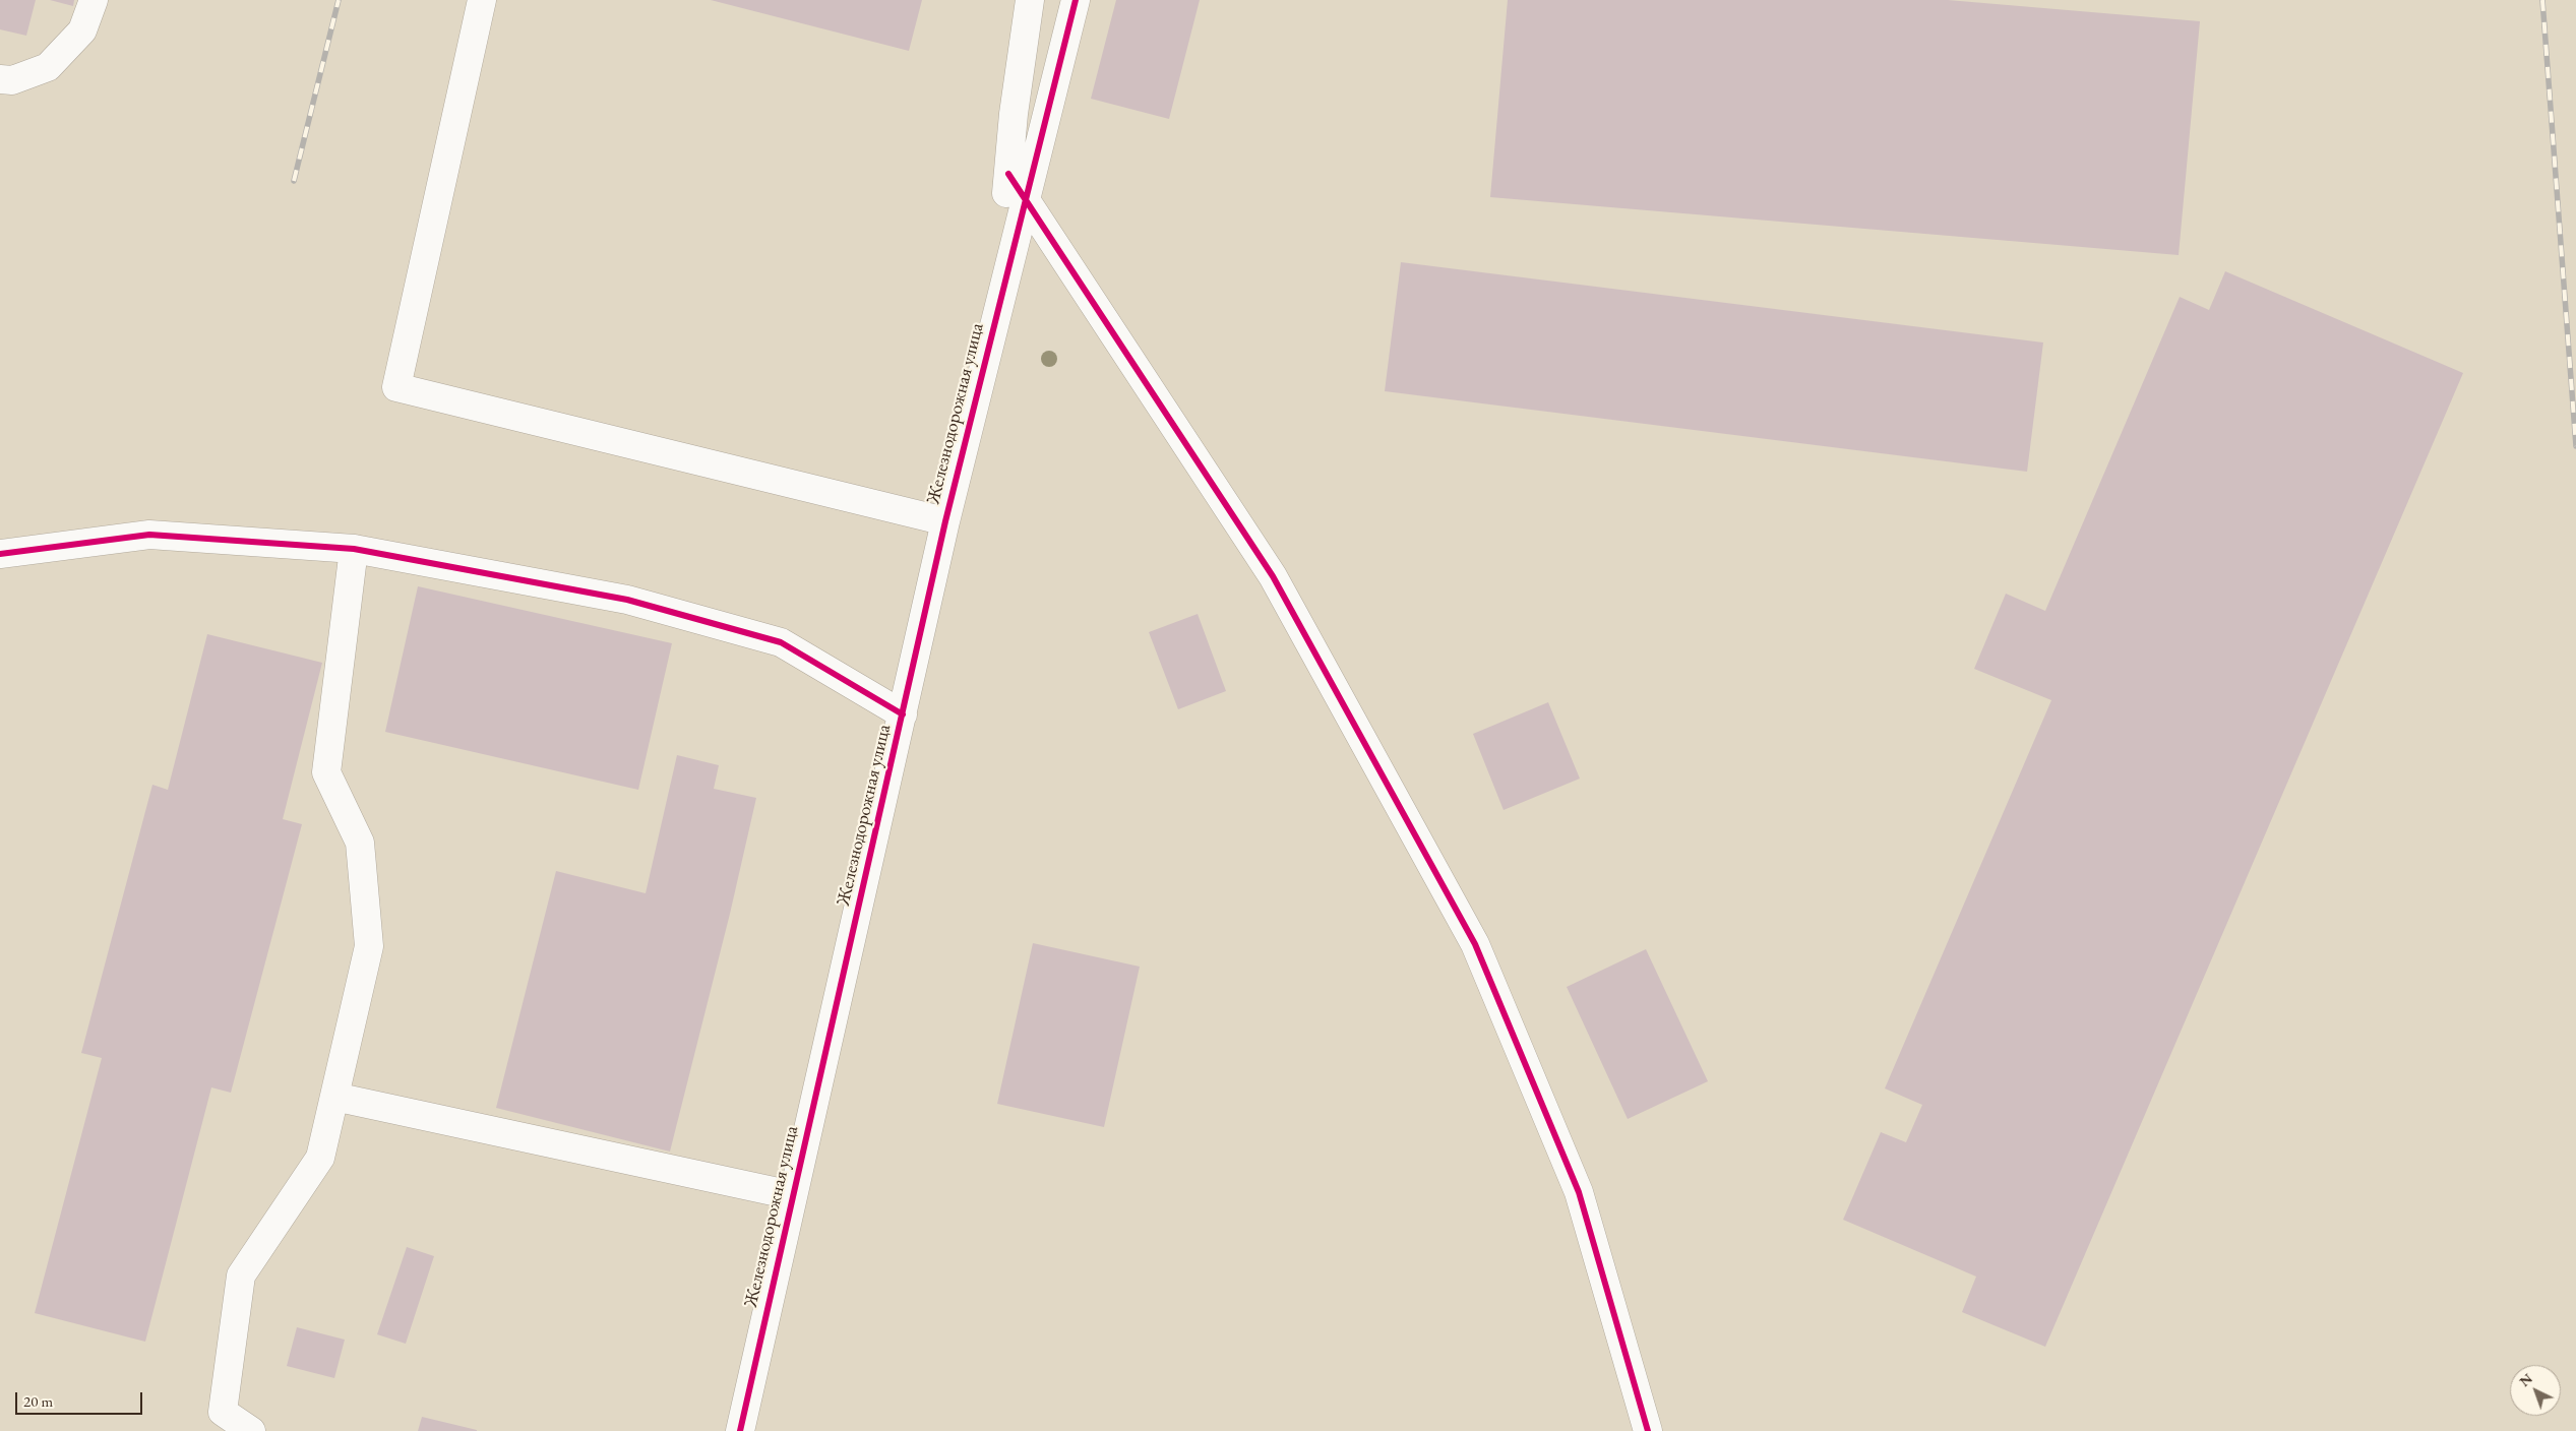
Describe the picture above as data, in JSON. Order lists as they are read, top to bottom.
{
  "streets": {
    "street": ["Железнодорожная улица"]
  },
  "scale_bar": "20 m",
  "north": "top left"
}
